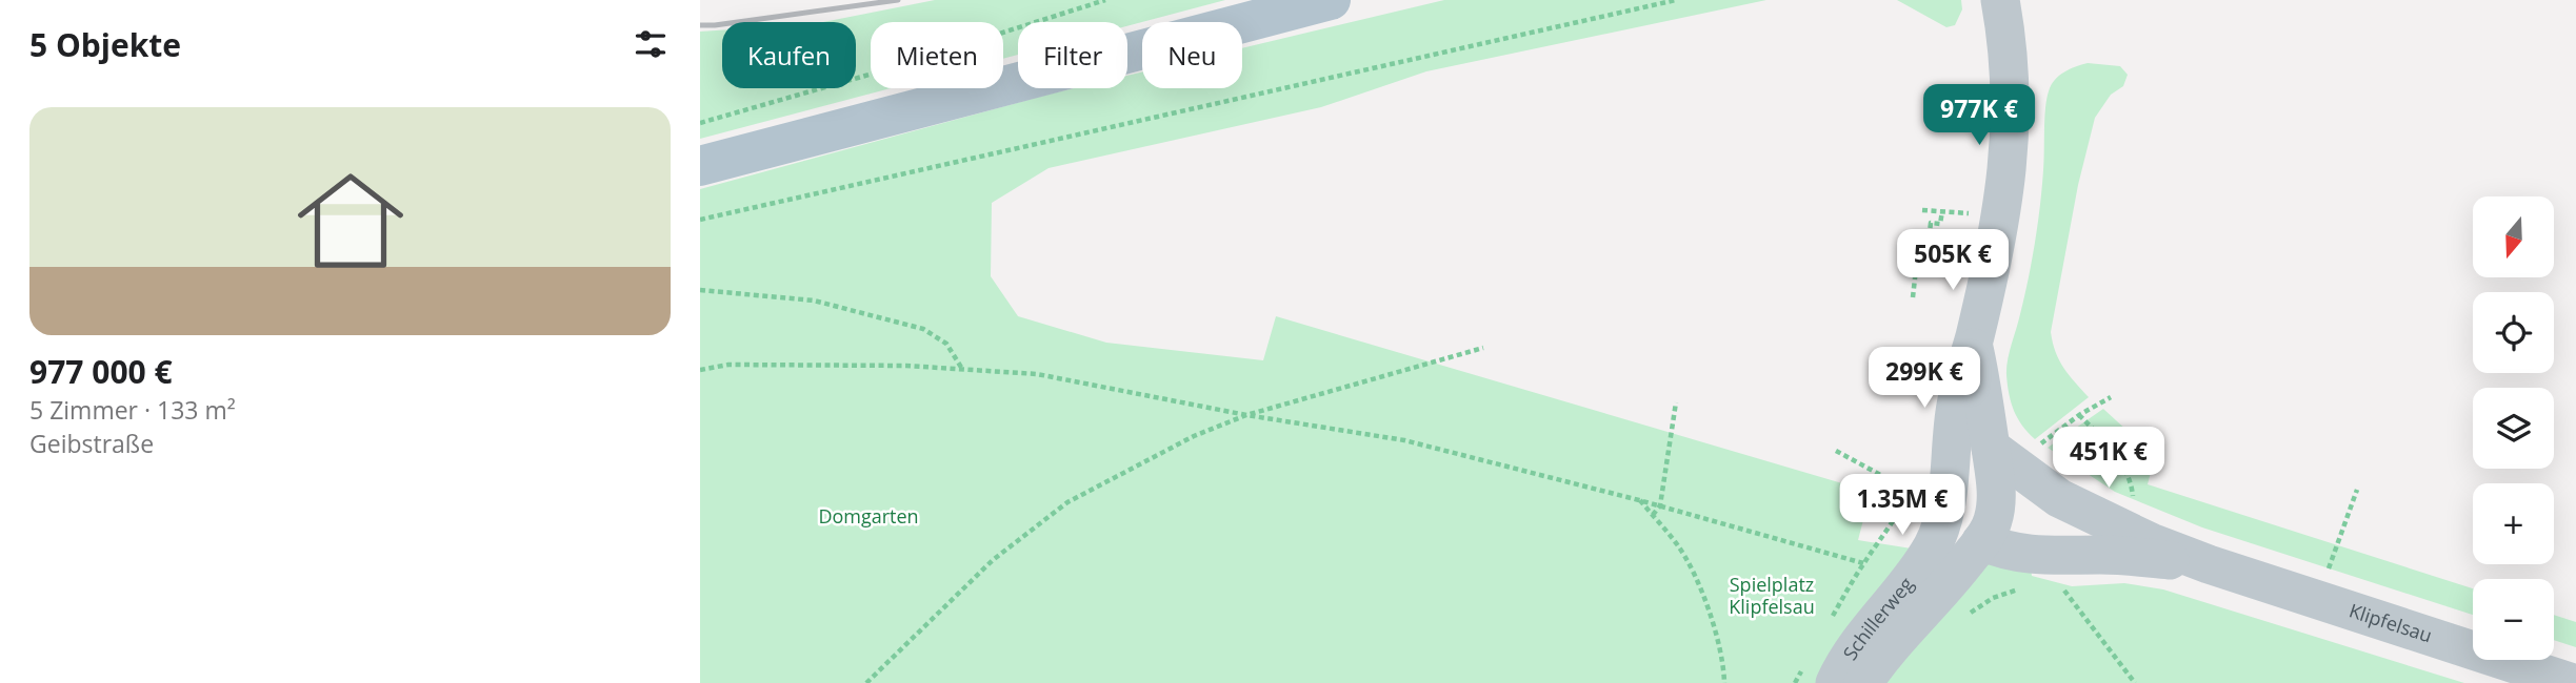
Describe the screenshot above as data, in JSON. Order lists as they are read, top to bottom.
{
  "streets": {
    "street": ["Schillerweg", "Klipfelsau"]
  },
  "crossings": [
    ["Schillerweg", "Klipfelsau"]
  ],
  "parks": ["Domgarten", "Spielplatz Klipfelsau"],
  "north": "bottom",
  "page": {
    "heading": "5 Objekte",
    "chip": [
      "Kaufen",
      "Mieten",
      "Filter",
      "Neu"
    ],
    "price": [
      "977K €",
      "505K €",
      "299K €",
      "451K €",
      "1.35M €"
    ],
    "list": [
      {
        "name": "977 000 €",
        "note": "5 Zimmer · 133 m² · Geibstraße"
      }
    ],
    "map_buttons": ["+", "−"]
  }
}
